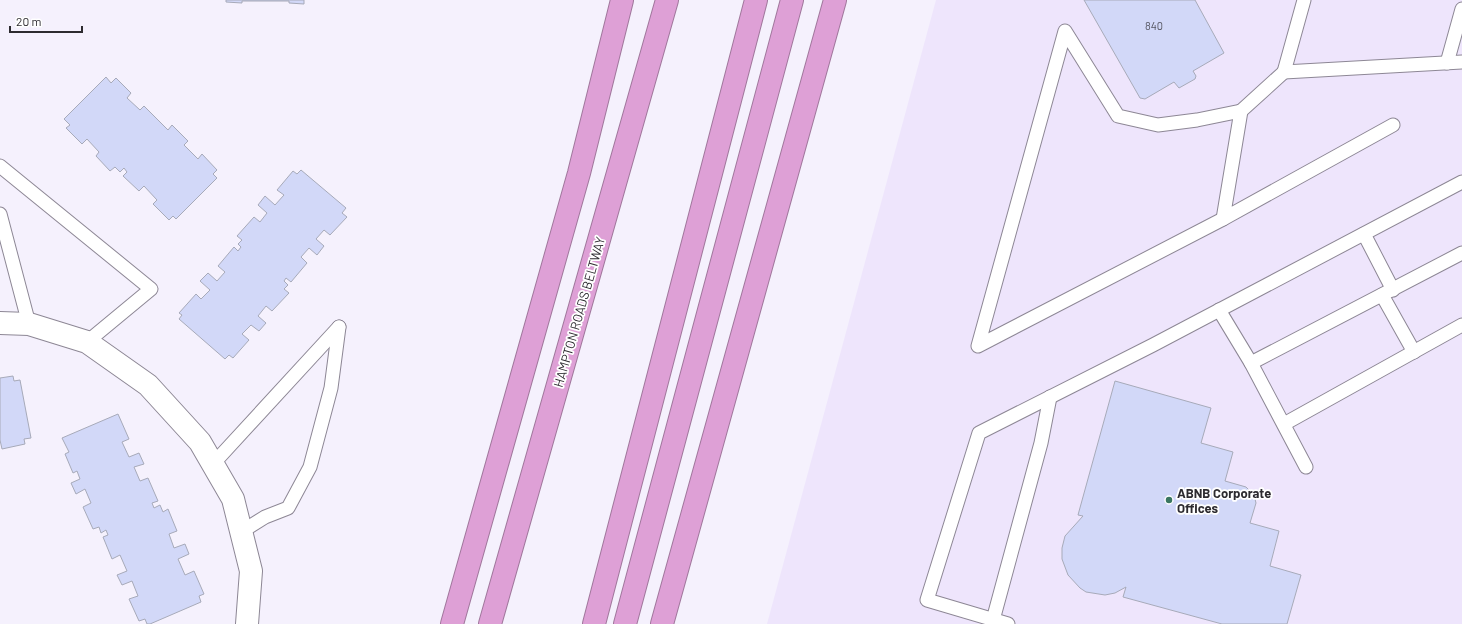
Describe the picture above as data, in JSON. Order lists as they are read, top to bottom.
{
  "streets": {
    "highway": ["HAMPTON ROADS BELTWAY"]
  },
  "places": ["ABNB Corporate Offices"],
  "house_numbers": ["840"],
  "scale_bar": "20 m"
}
